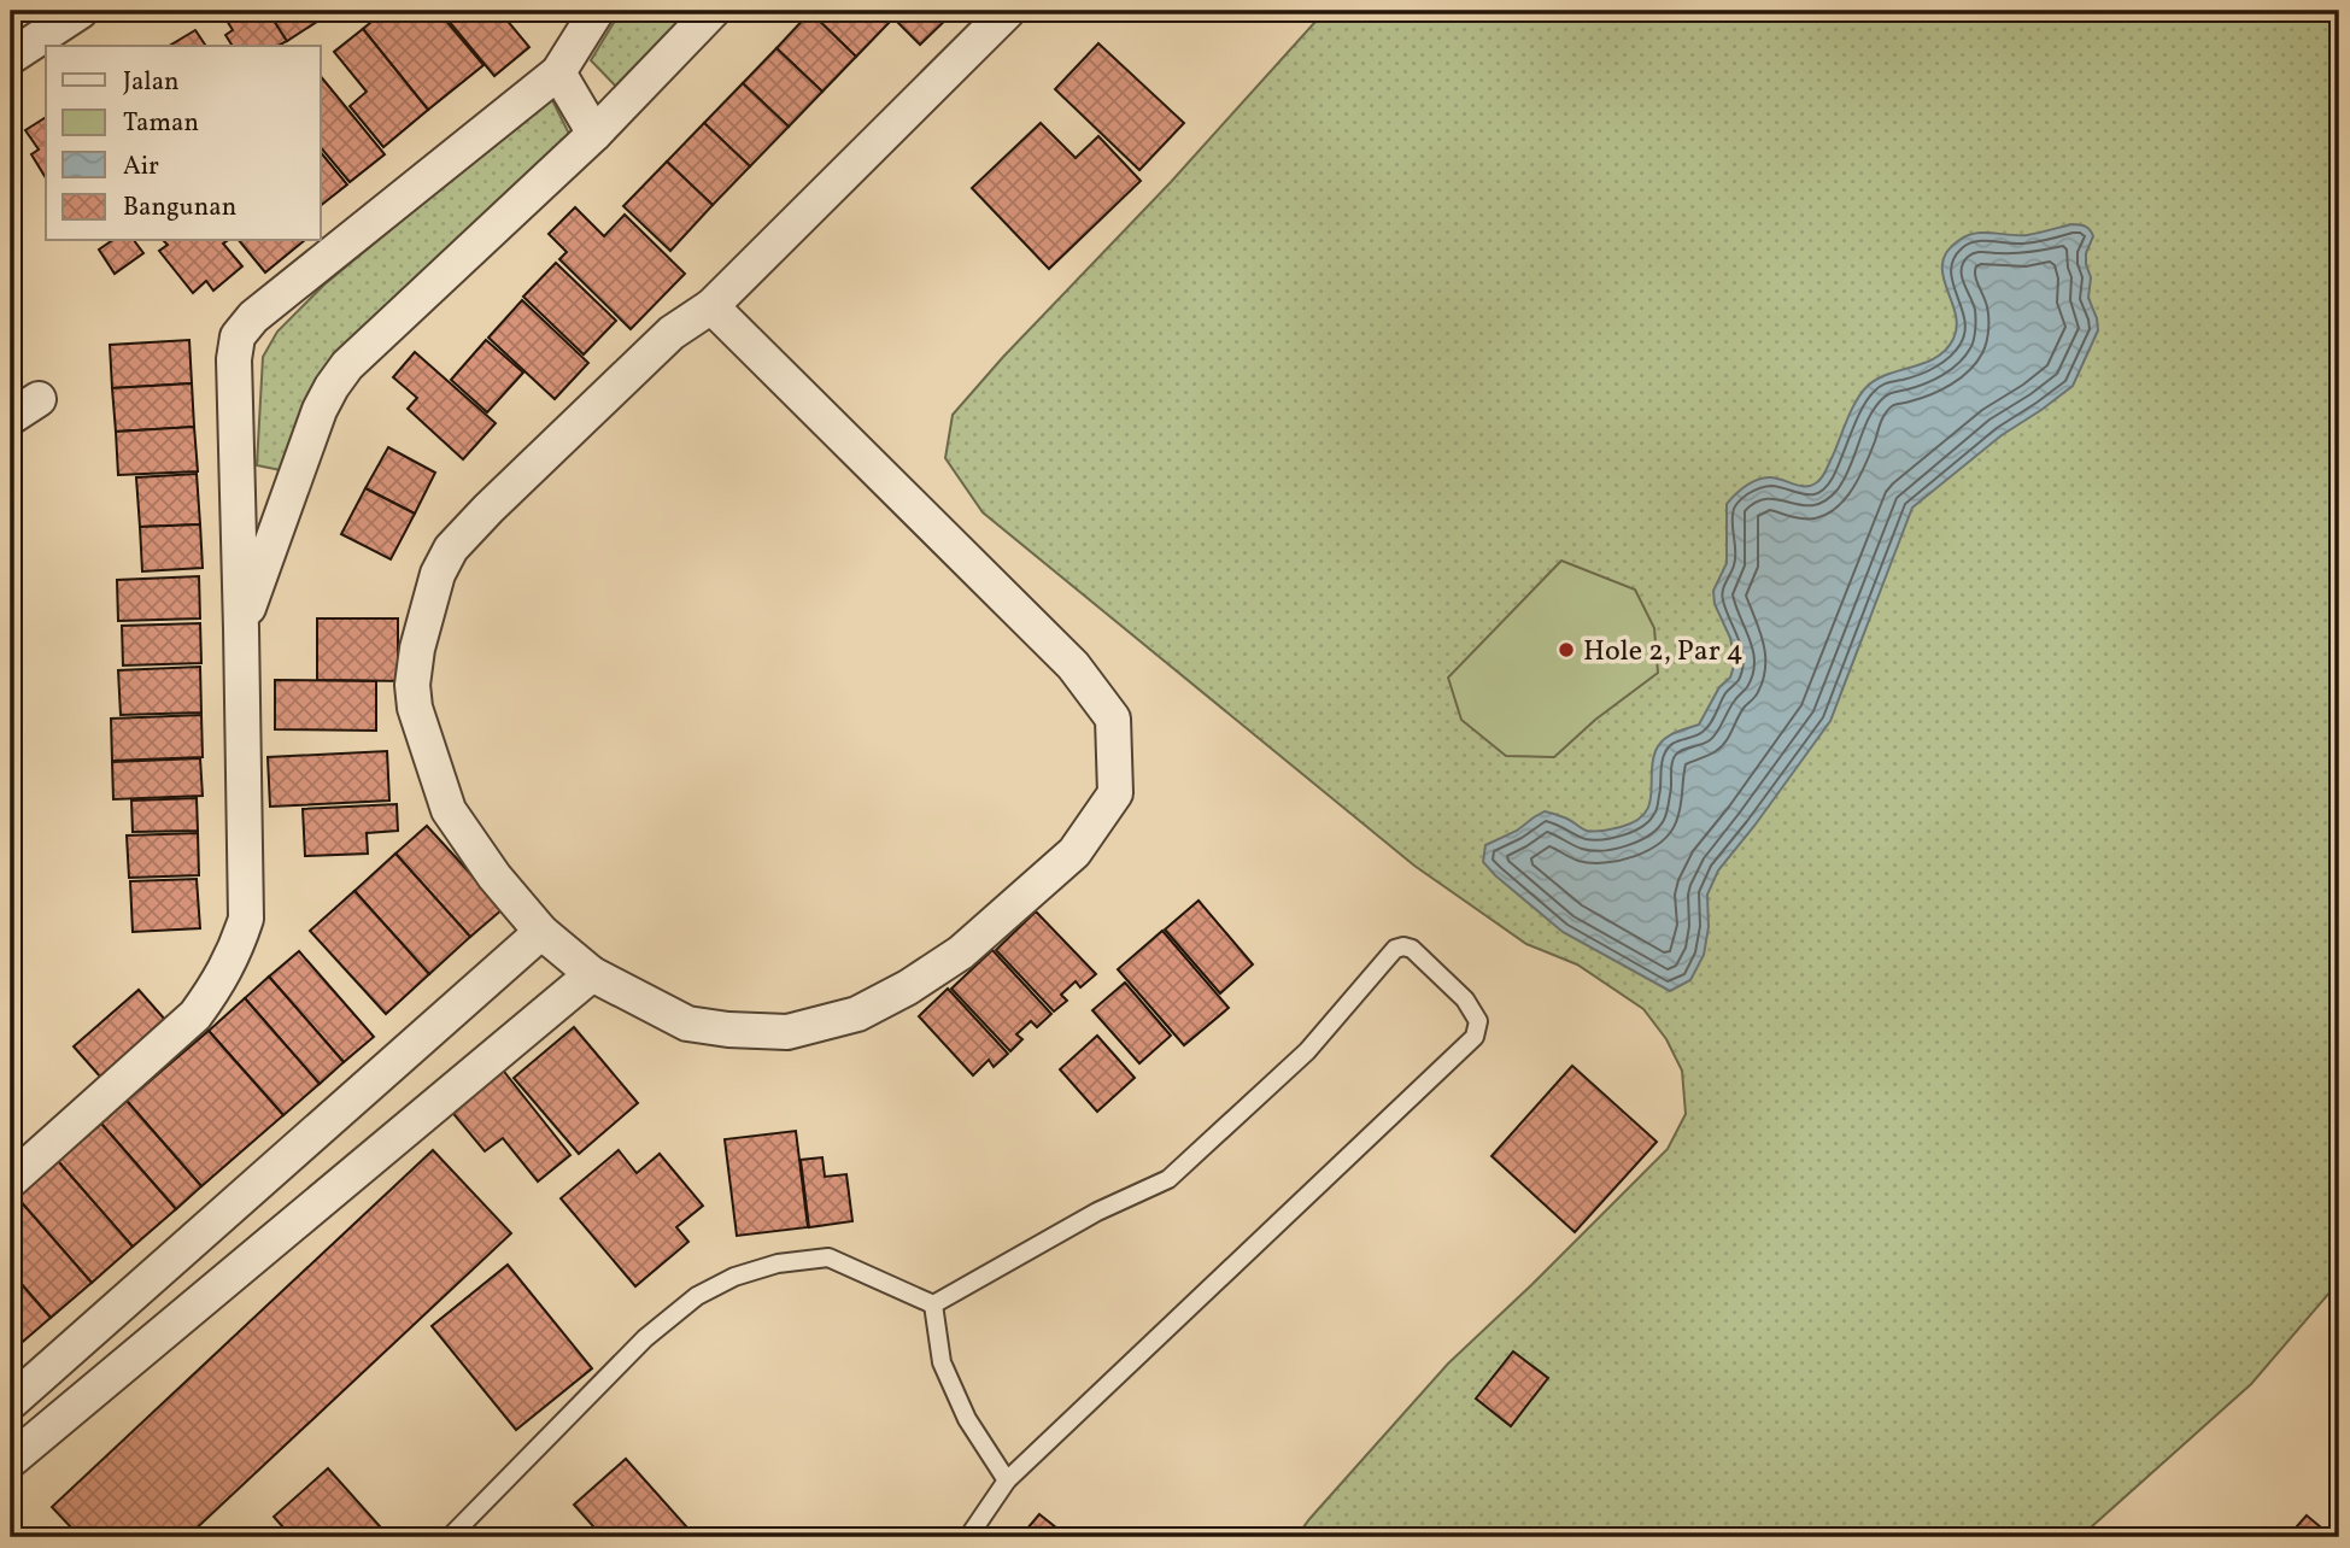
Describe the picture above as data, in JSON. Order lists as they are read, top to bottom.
{
  "places": ["Hole 2, Par 4"],
  "legend": [
    "Jalan",
    "Taman",
    "Air",
    "Bangunan"
  ]
}
